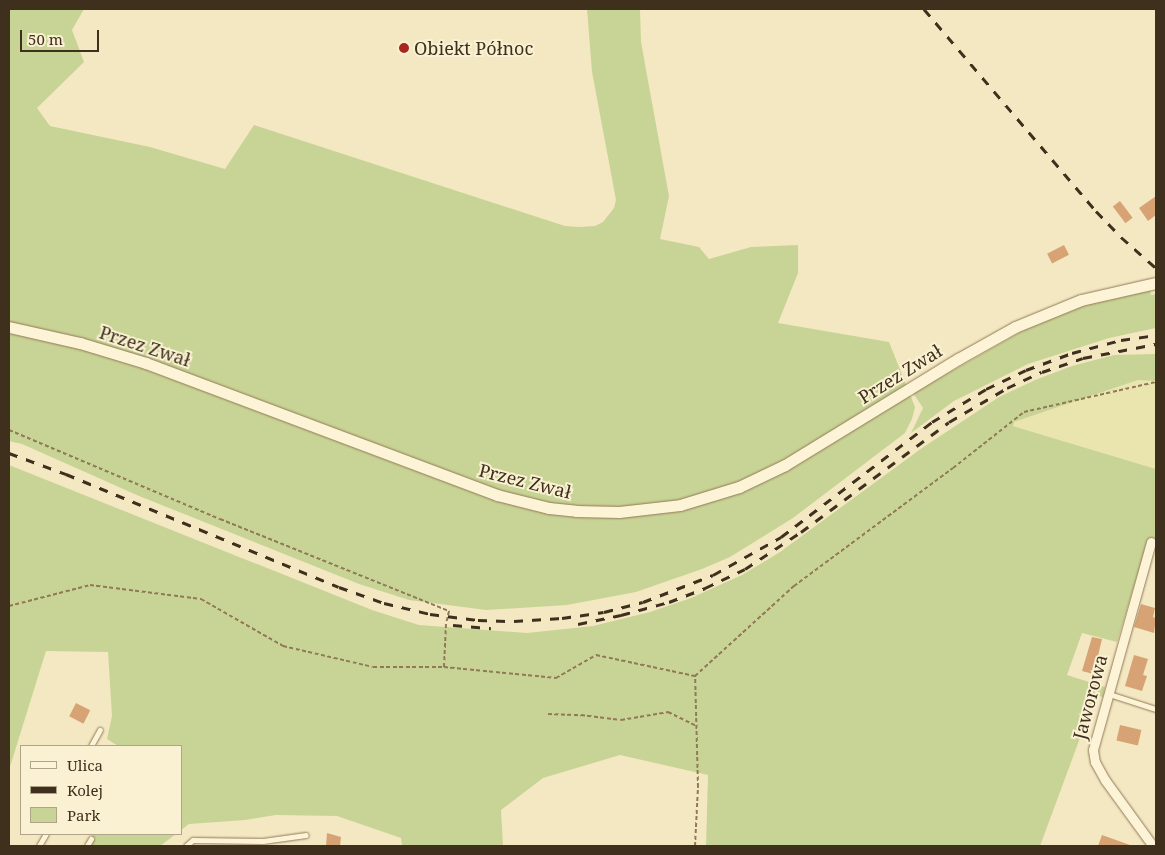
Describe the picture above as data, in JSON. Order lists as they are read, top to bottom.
{
  "streets": {
    "street": ["Przez Zwał", "Jaworowa"]
  },
  "places": ["Obiekt Północ"],
  "legend": ["Ulica", "Kolej", "Park"],
  "scale_bar": "50 m"
}
